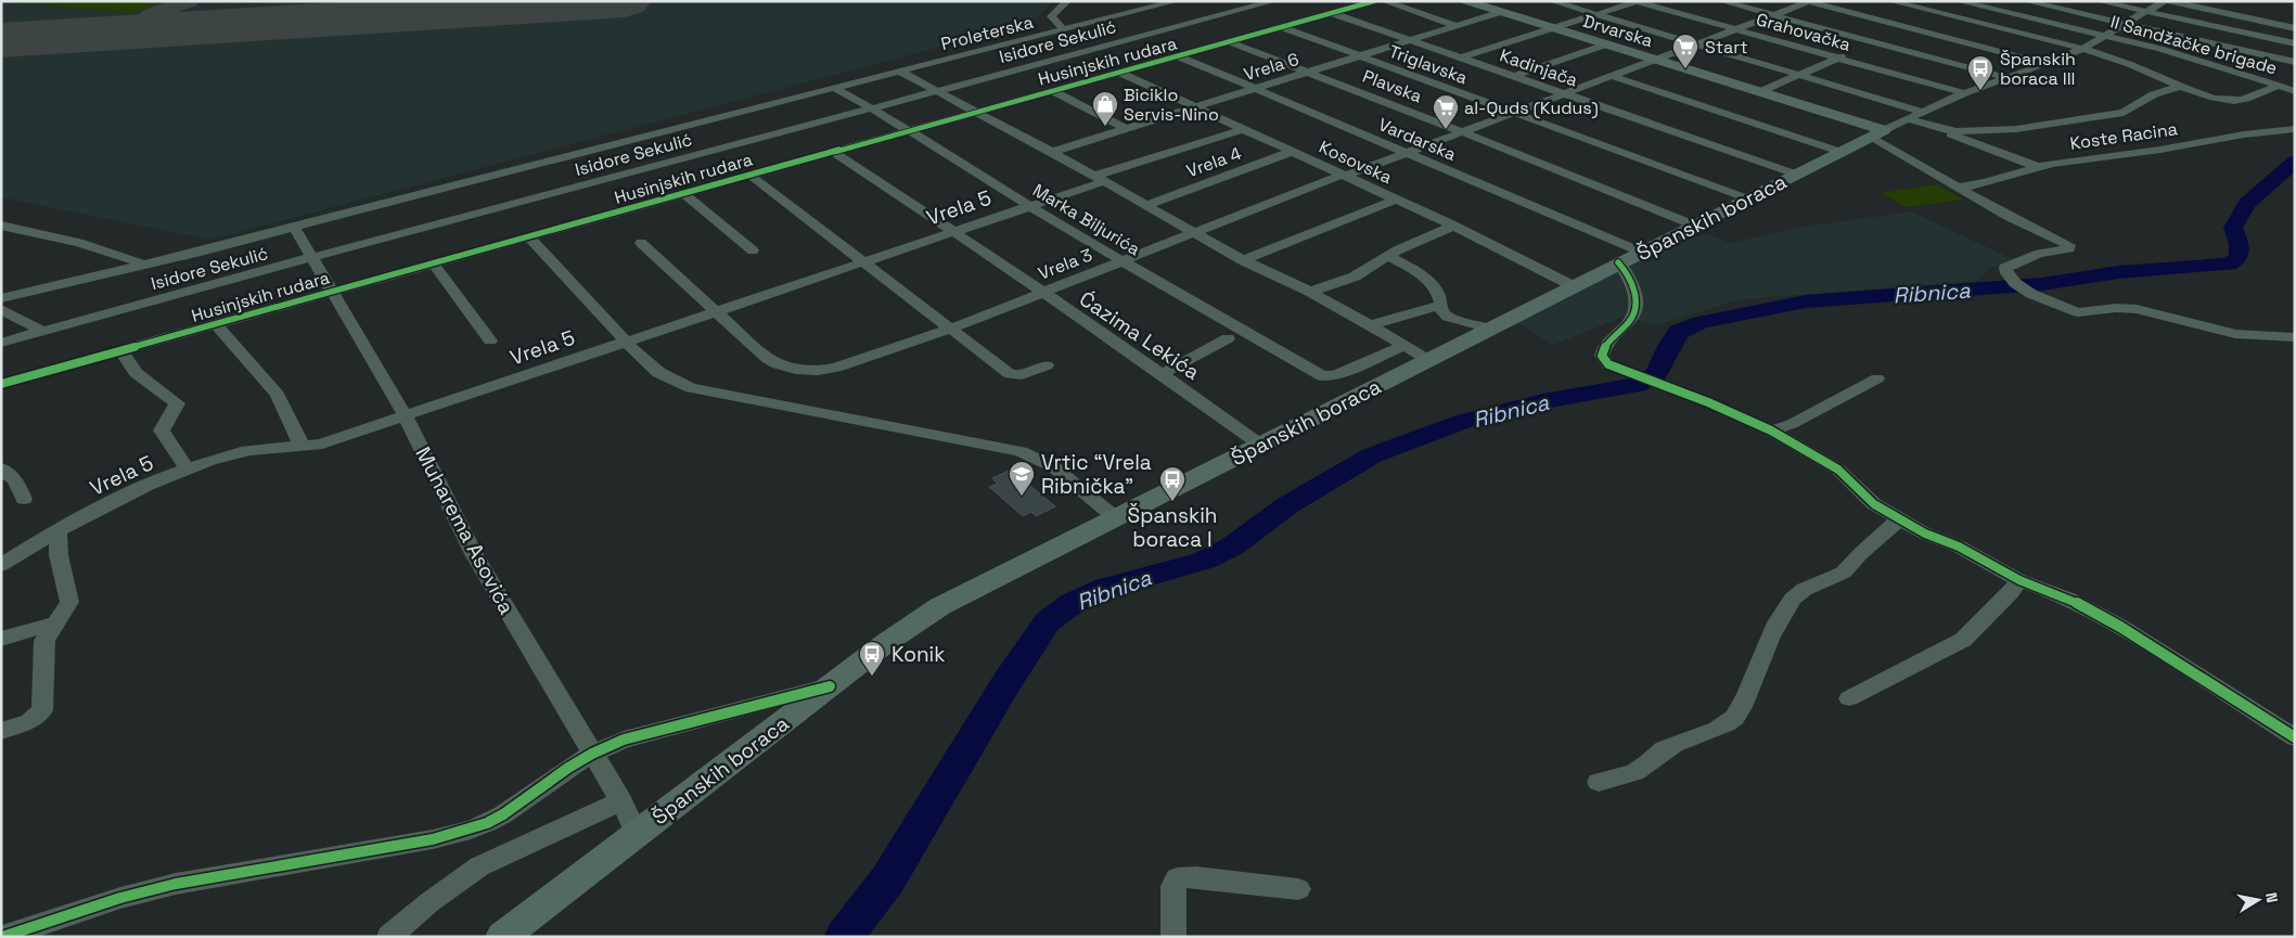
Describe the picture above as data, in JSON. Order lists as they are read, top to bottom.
{
  "streets": {
    "main road": ["Drvarska", "Španskih boraca"],
    "street": [
      "Grahovačka",
      "Proleterska",
      "Isidore Sekulić",
      "II Sandžačke brigade",
      "Husinjskih rudara",
      "Triglavska",
      "Vrela 6",
      "Kadinjača",
      "Plavska",
      "Koste Racina",
      "Vardarska",
      "Vrela 4",
      "Kosovska",
      "Vrela 5",
      "Marka Biljurića",
      "Vrela 3",
      "Ćazima Lekića",
      "Muharema Asovića"
    ]
  },
  "crossings": [
    ["Drvarska", "Vrela 6"],
    ["Drvarska", "Španskih boraca"],
    ["Drvarska", "Vrela 3"],
    ["Grahovačka", "Španskih boraca"],
    ["Grahovačka", "Vrela 3"],
    ["Proleterska", "Marka Biljurića"],
    ["Proleterska", "Muharema Asovića"],
    ["Isidore Sekulić", "Marka Biljurića"],
    ["Isidore Sekulić", "Muharema Asovića"],
    ["II Sandžačke brigade", "Španskih boraca"],
    ["Husinjskih rudara", "Triglavska"],
    ["Husinjskih rudara", "Kadinjača"],
    ["Husinjskih rudara", "Plavska"],
    ["Husinjskih rudara", "Vardarska"],
    ["Husinjskih rudara", "Kosovska"],
    ["Husinjskih rudara", "Marka Biljurića"],
    ["Husinjskih rudara", "Ćazima Lekića"],
    ["Husinjskih rudara", "Muharema Asovića"],
    ["Triglavska", "Vrela 6"],
    ["Triglavska", "Španskih boraca"],
    ["Triglavska", "Vrela 3"],
    ["Vrela 6", "Kadinjača"],
    ["Vrela 6", "Plavska"],
    ["Vrela 6", "Vardarska"],
    ["Vrela 6", "Kosovska"],
    ["Kadinjača", "Španskih boraca"],
    ["Kadinjača", "Vrela 3"],
    ["Plavska", "Španskih boraca"],
    ["Plavska", "Vrela 3"],
    ["Vardarska", "Španskih boraca"],
    ["Vardarska", "Vrela 3"],
    ["Vrela 4", "Kosovska"],
    ["Kosovska", "Vrela 5"],
    ["Kosovska", "Španskih boraca"],
    ["Kosovska", "Vrela 3"],
    ["Vrela 5", "Marka Biljurića"],
    ["Vrela 5", "Vrela 3"],
    ["Vrela 5", "Ćazima Lekića"],
    ["Vrela 5", "Muharema Asovića"],
    ["Španskih boraca", "Ćazima Lekića"],
    ["Španskih boraca", "Muharema Asovića"],
    ["Marka Biljurića", "Vrela 3"],
    ["Vrela 3", "Ćazima Lekića"]
  ],
  "water": ["Ribnica"],
  "places": {
    "supermarket": ["Start", "al-Quds (Kudus)"],
    "bus stop": ["Španskih boraca III", "Španskih boraca I", "Konik"],
    "shop": ["Biciklo Servis-Nino"],
    "school or university": ["Vrtic “Vrela Ribnička”"]
  },
  "north": "right"
}
